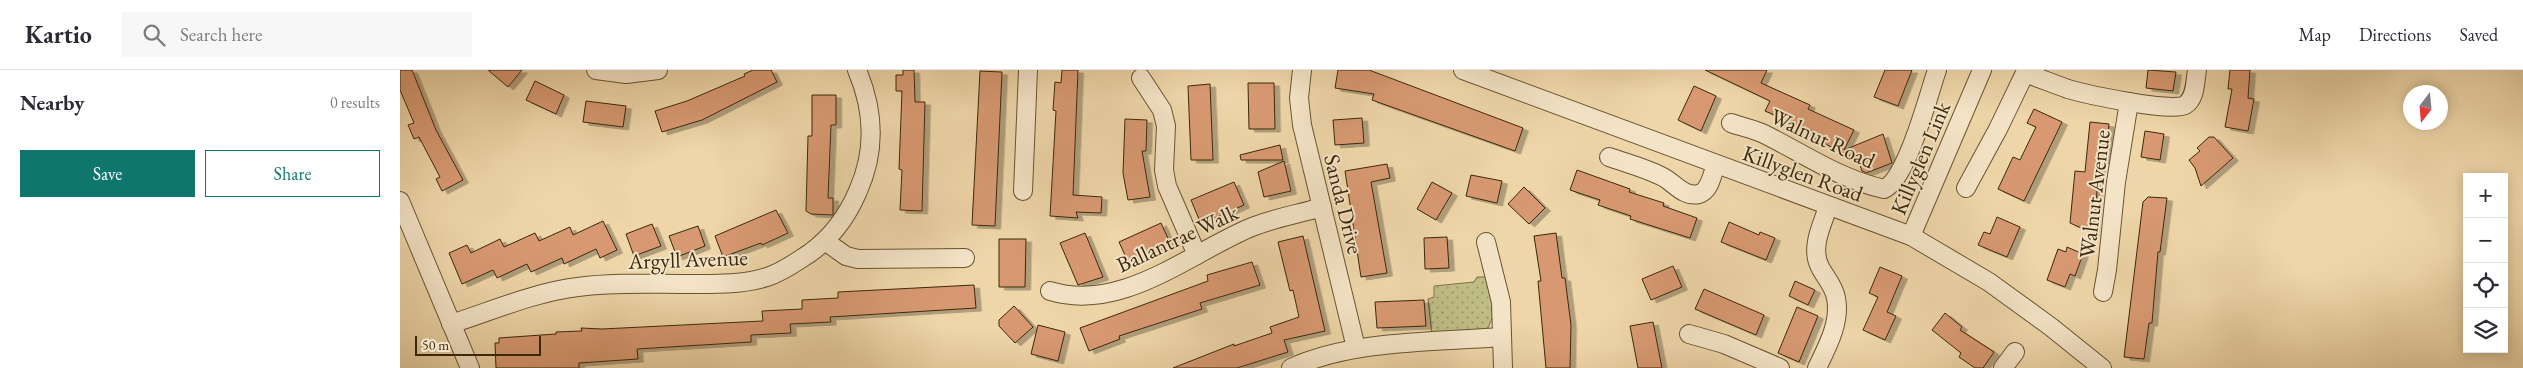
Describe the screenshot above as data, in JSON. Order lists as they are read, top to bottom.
{
  "streets": {
    "street": [
      "Walnut Road",
      "Killyglen Link",
      "Killyglen Road",
      "Walnut Avenue",
      "Sanda Drive",
      "Ballantrae Walk",
      "Argyll Avenue"
    ]
  },
  "crossings": [
    ["Killyglen Link", "Killyglen Road"],
    ["Sanda Drive", "Ballantrae Walk"]
  ],
  "scale_bar": "50 m",
  "north": "bottom",
  "page": {
    "header": "Kartio",
    "search": "Search here",
    "nav": ["Map", "Directions", "Saved"],
    "heading": ["Nearby", "0 results"],
    "buttons": ["Save", "Share"],
    "map_buttons": ["+", "−"],
    "scale": "50 m"
  }
}
